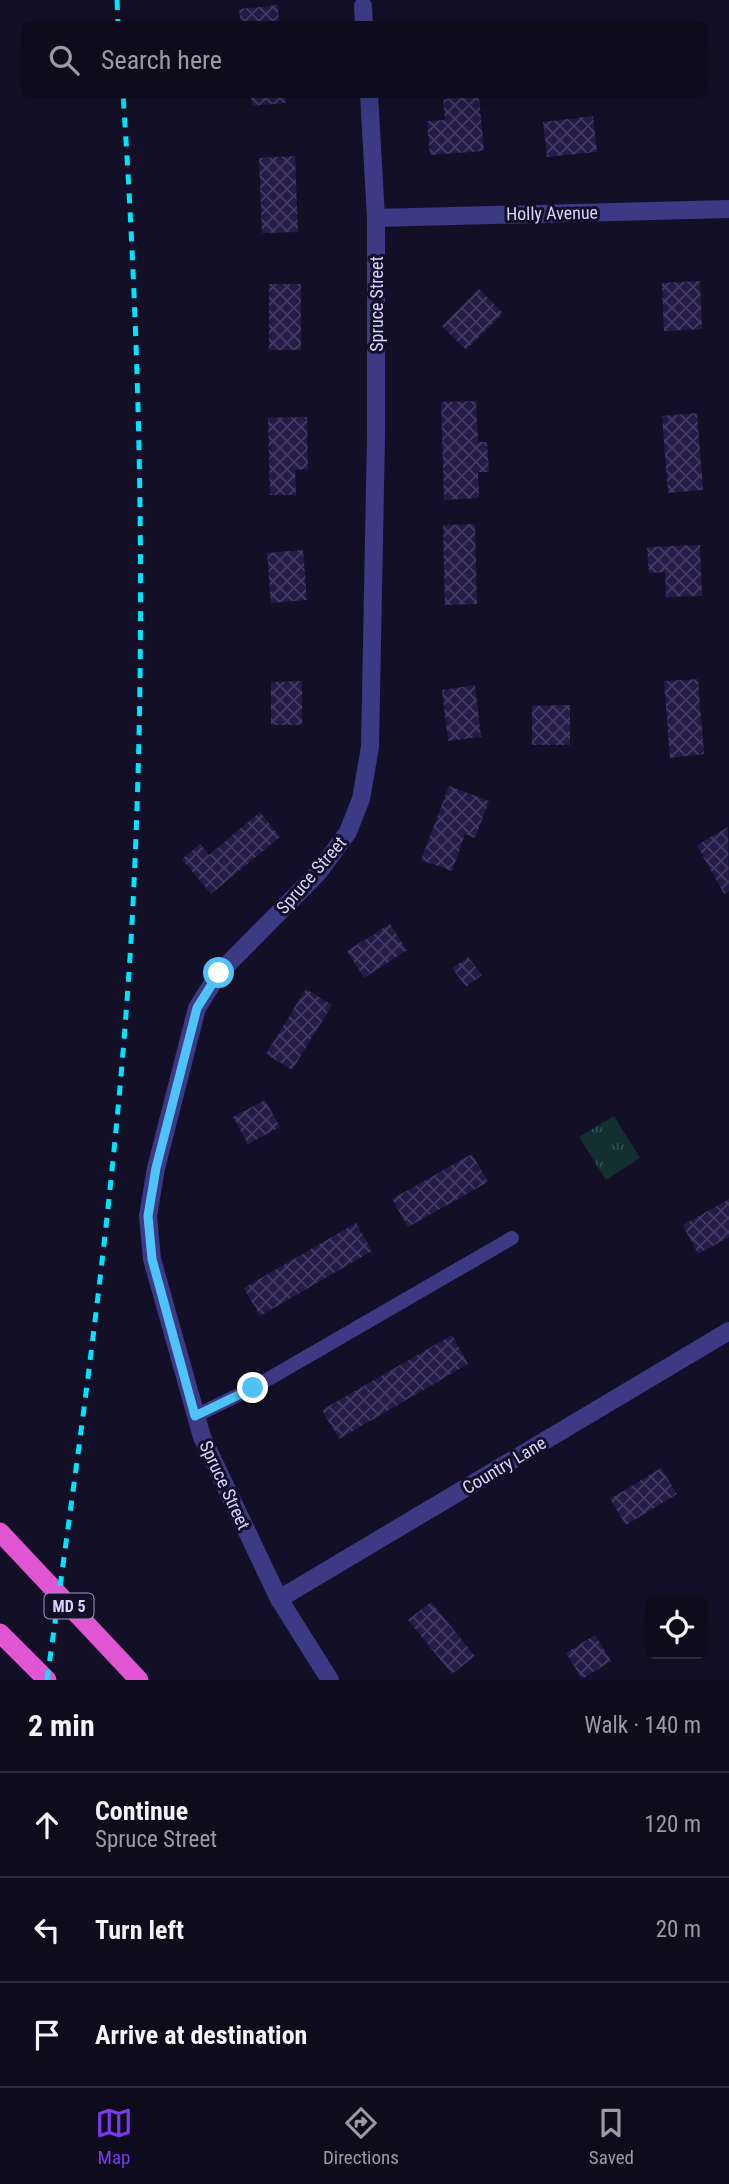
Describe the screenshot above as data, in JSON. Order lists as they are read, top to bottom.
{
  "streets": {
    "highway": ["MD 5"],
    "street": ["Holly Avenue", "Spruce Street", "Country Lane"]
  },
  "crossings": [
    ["Holly Avenue", "Spruce Street"],
    ["Spruce Street", "Country Lane"]
  ],
  "page": {
    "search": "Search here",
    "heading": ["2 min", "Walk · 140 m"],
    "list": [
      ["Continue", "Spruce Street", "120 m"],
      ["Turn left", "20 m"],
      "Arrive at destination"
    ],
    "nav": ["Map", "Directions", "Saved"]
  }
}
